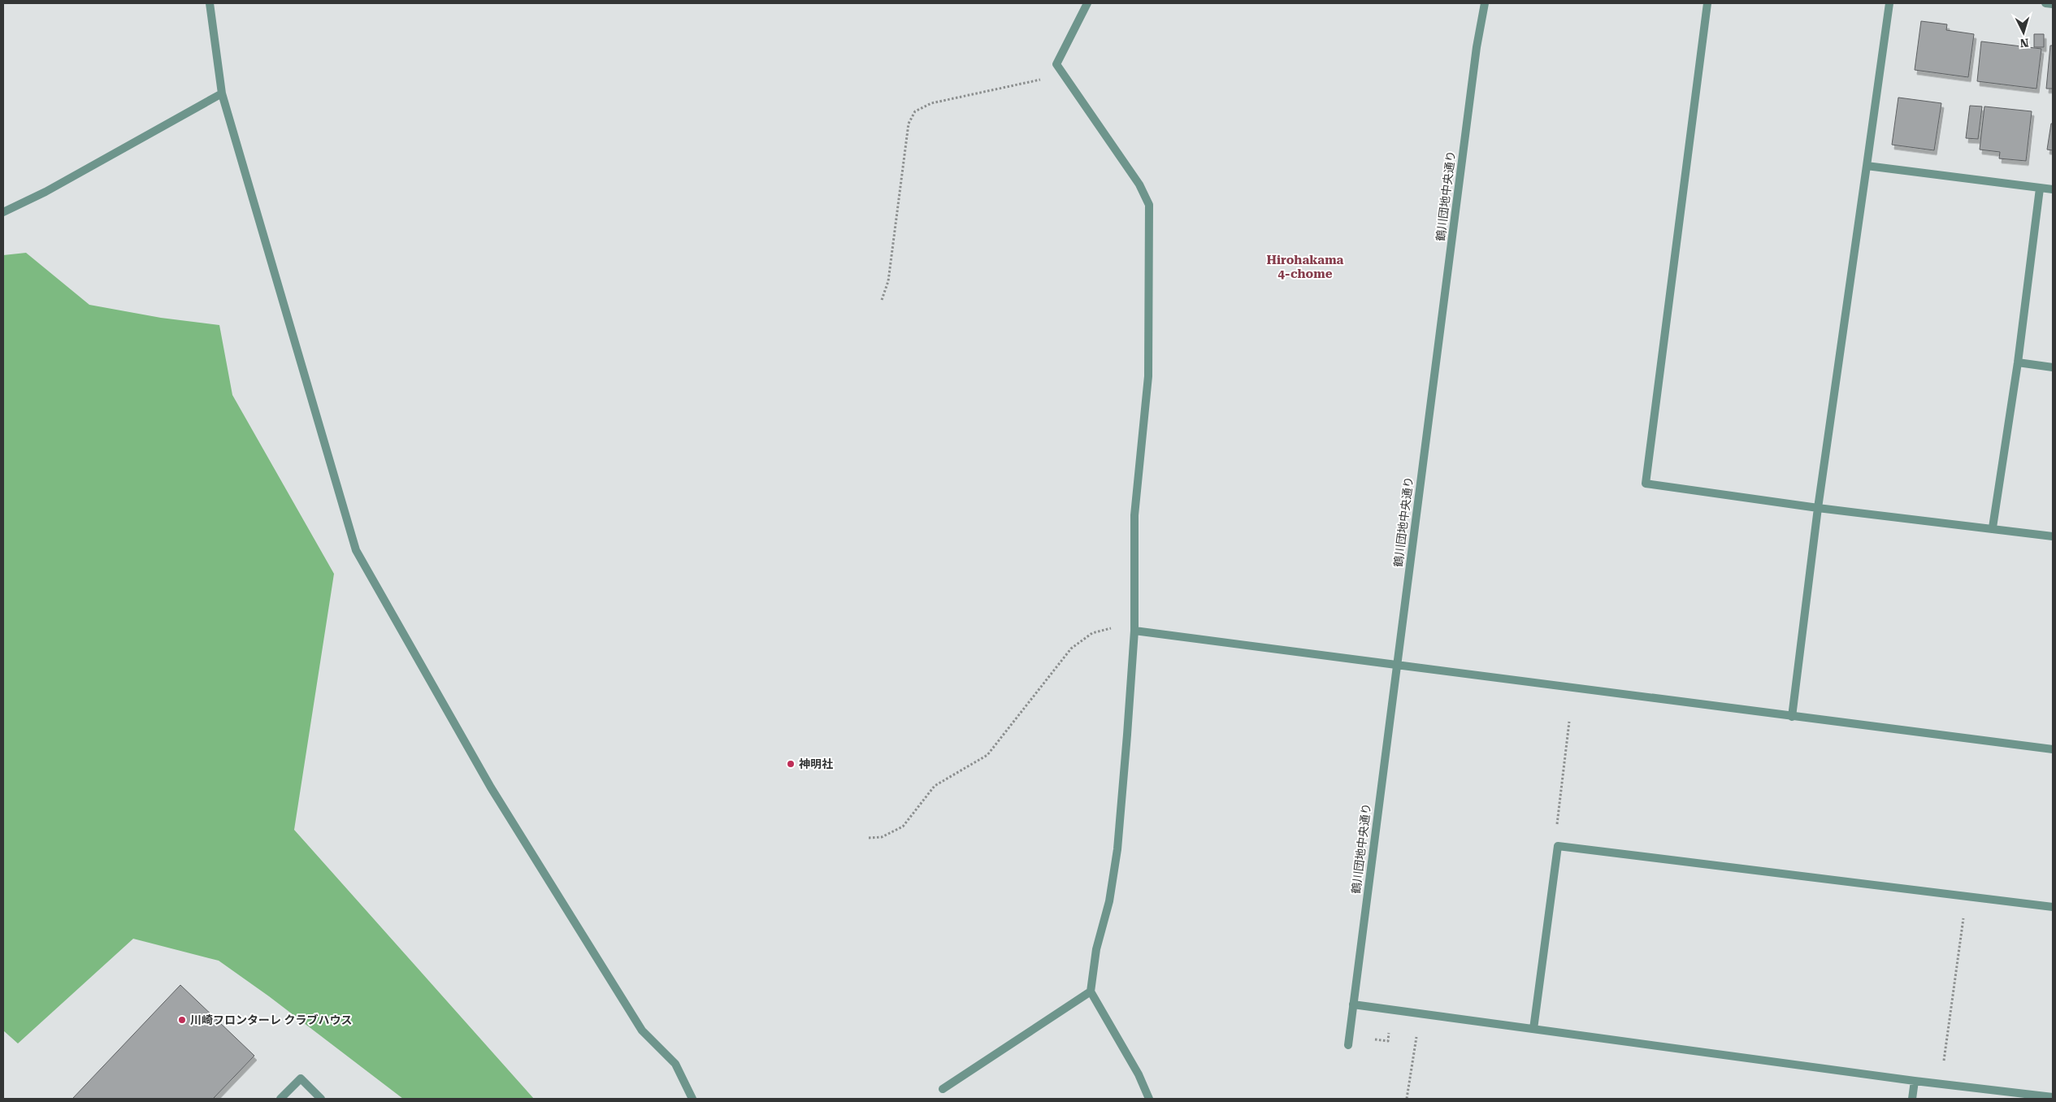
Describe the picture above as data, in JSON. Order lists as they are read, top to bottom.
{
  "streets": {
    "street": ["鶴川団地中央通り"]
  },
  "districts": ["Hirohakama 4-chome"],
  "places": ["神明社", "川崎フロンターレ クラブハウス"],
  "north": "bottom"
}
